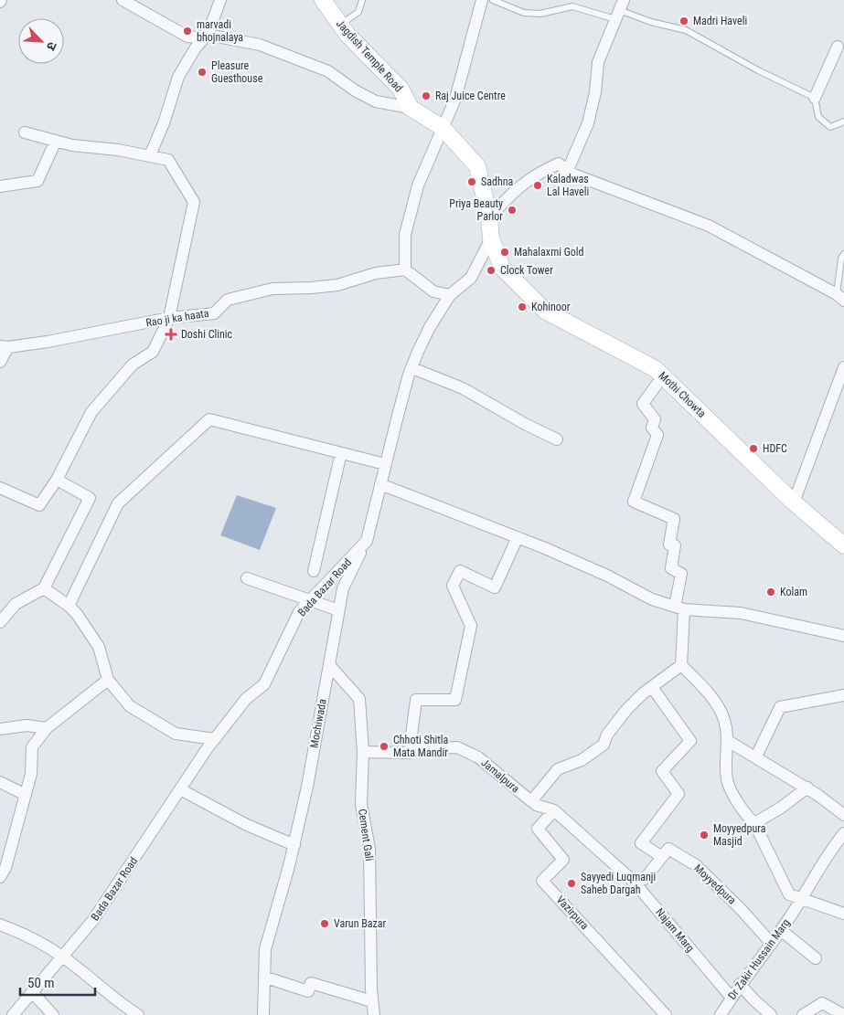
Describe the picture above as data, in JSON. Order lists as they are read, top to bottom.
{
  "streets": {
    "main road": ["Jagdish Temple Road", "Mothi Chowta"],
    "street": [
      "Rao ji ka haata",
      "Bada Bazar Road",
      "Mochiwada",
      "Jamalpura",
      "Cement Gali",
      "Moyyedpura",
      "Vazirpura",
      "Najam Marg",
      "Dr Zakir Hussain Marg"
    ]
  },
  "crossings": [
    ["Jagdish Temple Road", "Mothi Chowta"],
    ["Bada Bazar Road", "Mochiwada"],
    ["Mochiwada", "Cement Gali"],
    ["Jamalpura", "Cement Gali"],
    ["Moyyedpura", "Dr Zakir Hussain Marg"],
    ["Vazirpura", "Najam Marg"],
    ["Najam Marg", "Dr Zakir Hussain Marg"]
  ],
  "places": {
    "other": [
      "Madri Haveli",
      "marvadi bhojnalaya",
      "Pleasure Guesthouse",
      "Raj Juice Centre",
      "Sadhna",
      "Kaladwas Lal Haveli",
      "Priya Beauty Parlor",
      "Mahalaxmi Gold",
      "Clock Tower",
      "Kohinoor",
      "HDFC",
      "Kolam",
      "Chhoti Shitla Mata Mandir",
      "Moyyedpura Masjid",
      "Sayyedi Luqmanji Saheb Dargah",
      "Varun Bazar"
    ],
    "health": ["Doshi Clinic"]
  },
  "scale_bar": "50 m",
  "north": "bottom right"
}
